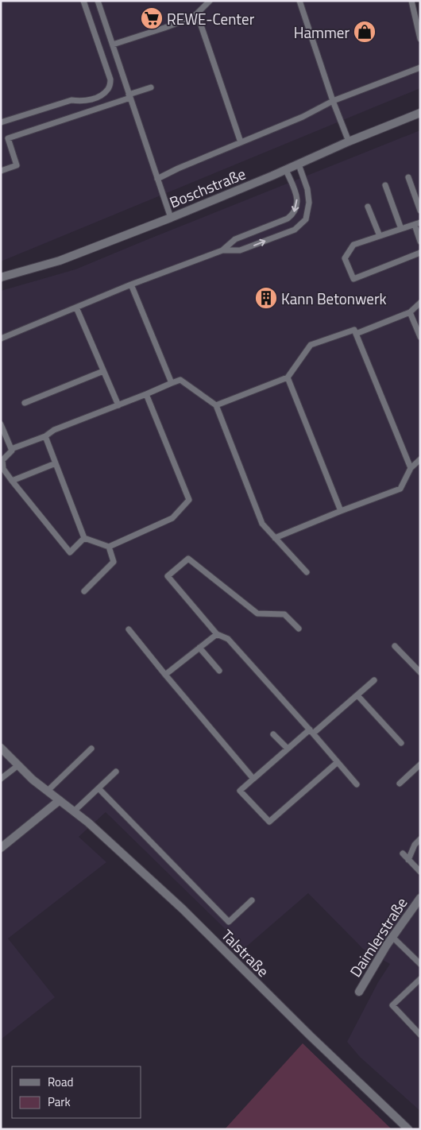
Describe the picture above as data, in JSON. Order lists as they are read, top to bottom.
{
  "streets": {
    "street": ["Boschstraße", "Daimlerstraße", "Talstraße"]
  },
  "places": {
    "supermarket": ["REWE-Center"],
    "shop": ["Hammer"],
    "building": ["Kann Betonwerk"]
  },
  "legend": ["Road", "Park"]
}
